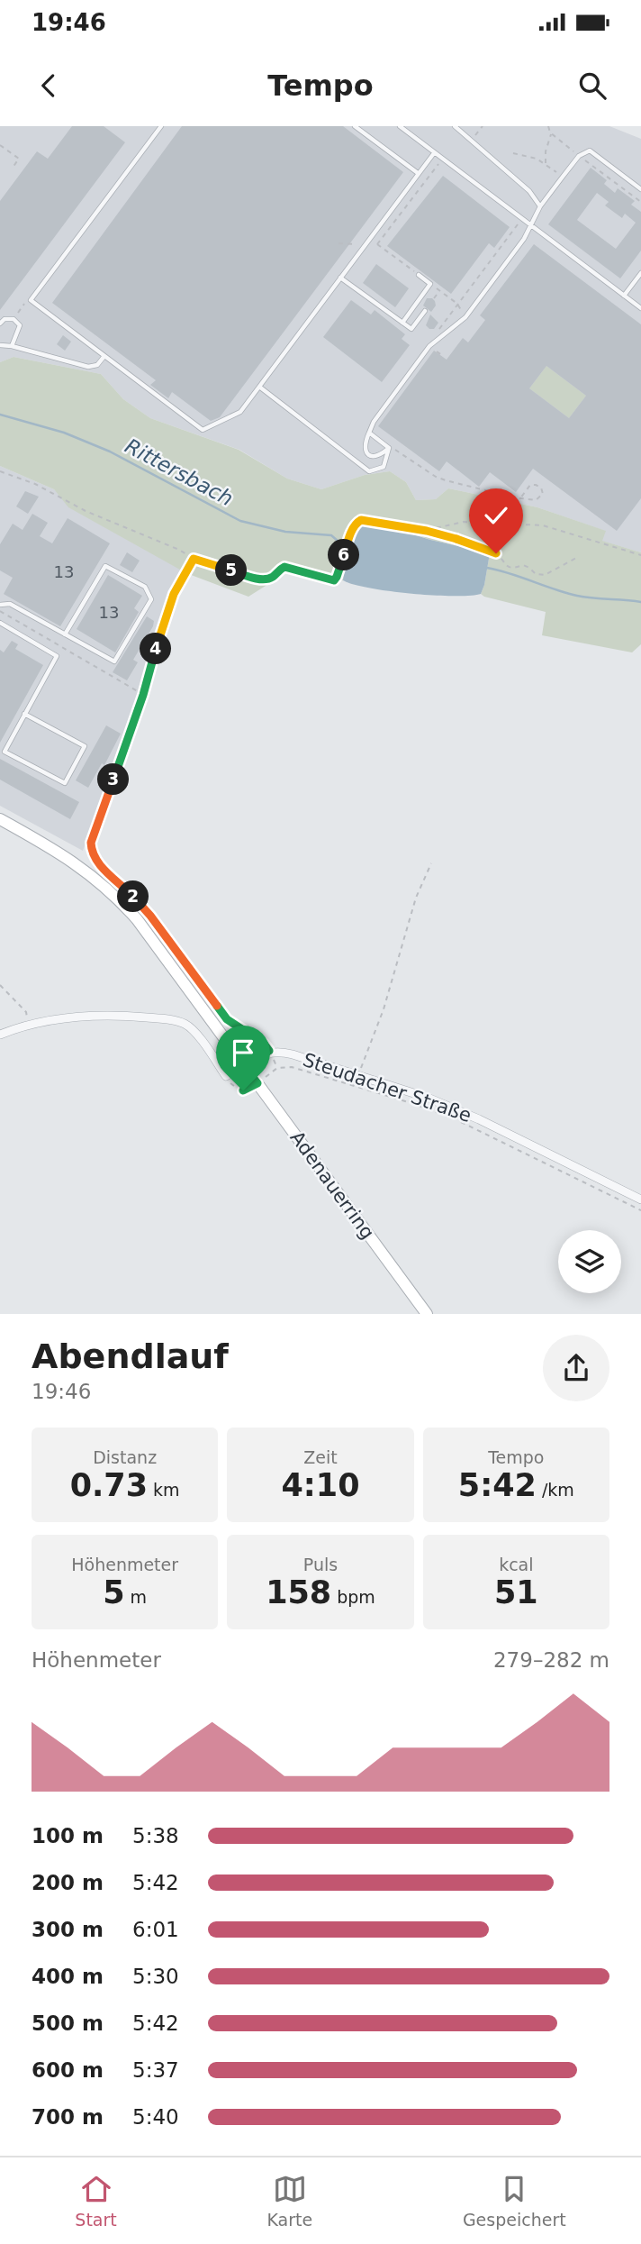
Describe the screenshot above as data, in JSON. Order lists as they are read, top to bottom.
{
  "streets": {
    "main road": ["Adenauerring"],
    "street": ["Steudacher Straße"]
  },
  "water": ["Rittersbach"],
  "house_numbers": ["13", "13"],
  "page": {
    "status": "19:46",
    "header": "Tempo",
    "pins": [
      "6",
      "5",
      "4",
      "3",
      "2"
    ],
    "heading": ["Abendlauf", "19:46"],
    "stats": [
      ["Distanz", "0.73 km"],
      ["Zeit", "4:10"],
      ["Tempo", "5:42 /km"],
      ["Höhenmeter", "5 m"],
      ["Puls", "158 bpm"],
      ["kcal", "51"]
    ],
    "chart": ["Höhenmeter", "279–282 m"],
    "list": [
      {
        "name": "100 m",
        "note": "5:38"
      },
      {
        "name": "200 m",
        "note": "5:42"
      },
      {
        "name": "300 m",
        "note": "6:01"
      },
      {
        "name": "400 m",
        "note": "5:30"
      },
      {
        "name": "500 m",
        "note": "5:42"
      },
      {
        "name": "600 m",
        "note": "5:37"
      },
      {
        "name": "700 m",
        "note": "5:40"
      }
    ],
    "tabs": ["Start", "Karte", "Gespeichert"]
  }
}
